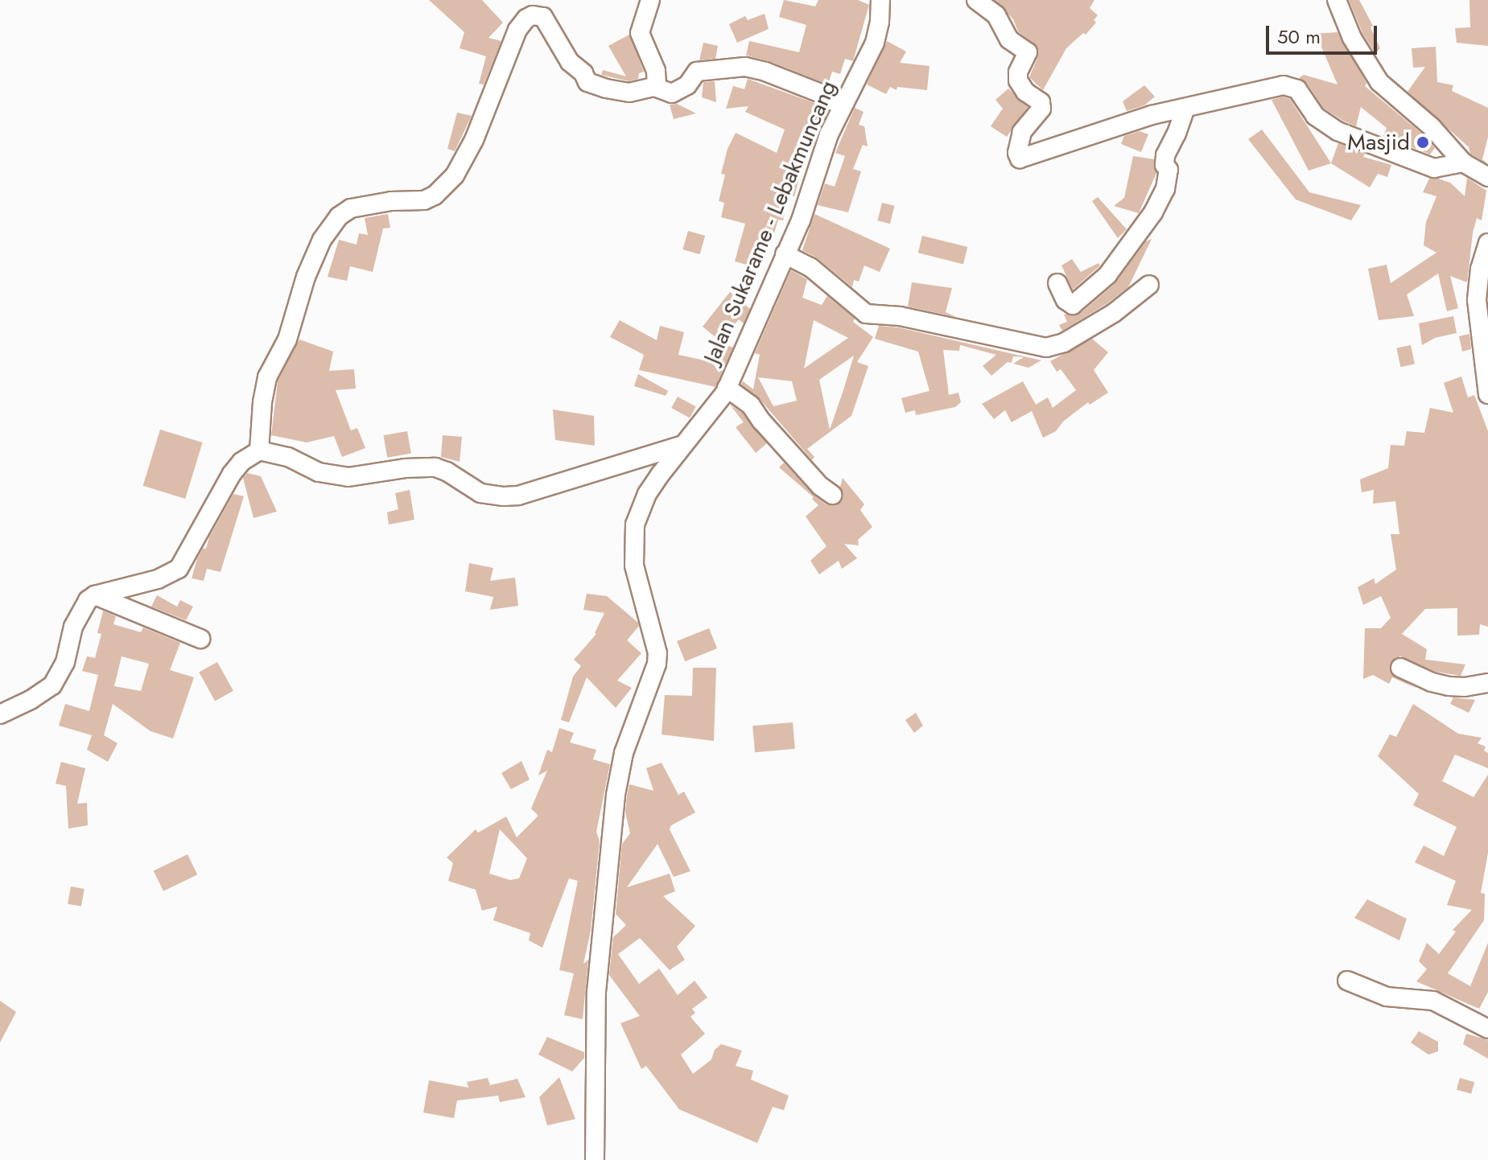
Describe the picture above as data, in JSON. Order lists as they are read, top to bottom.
{
  "streets": {
    "street": ["Jalan Sukarame - Lebakmuncang"]
  },
  "places": ["Masjid"],
  "scale_bar": "50 m"
}
